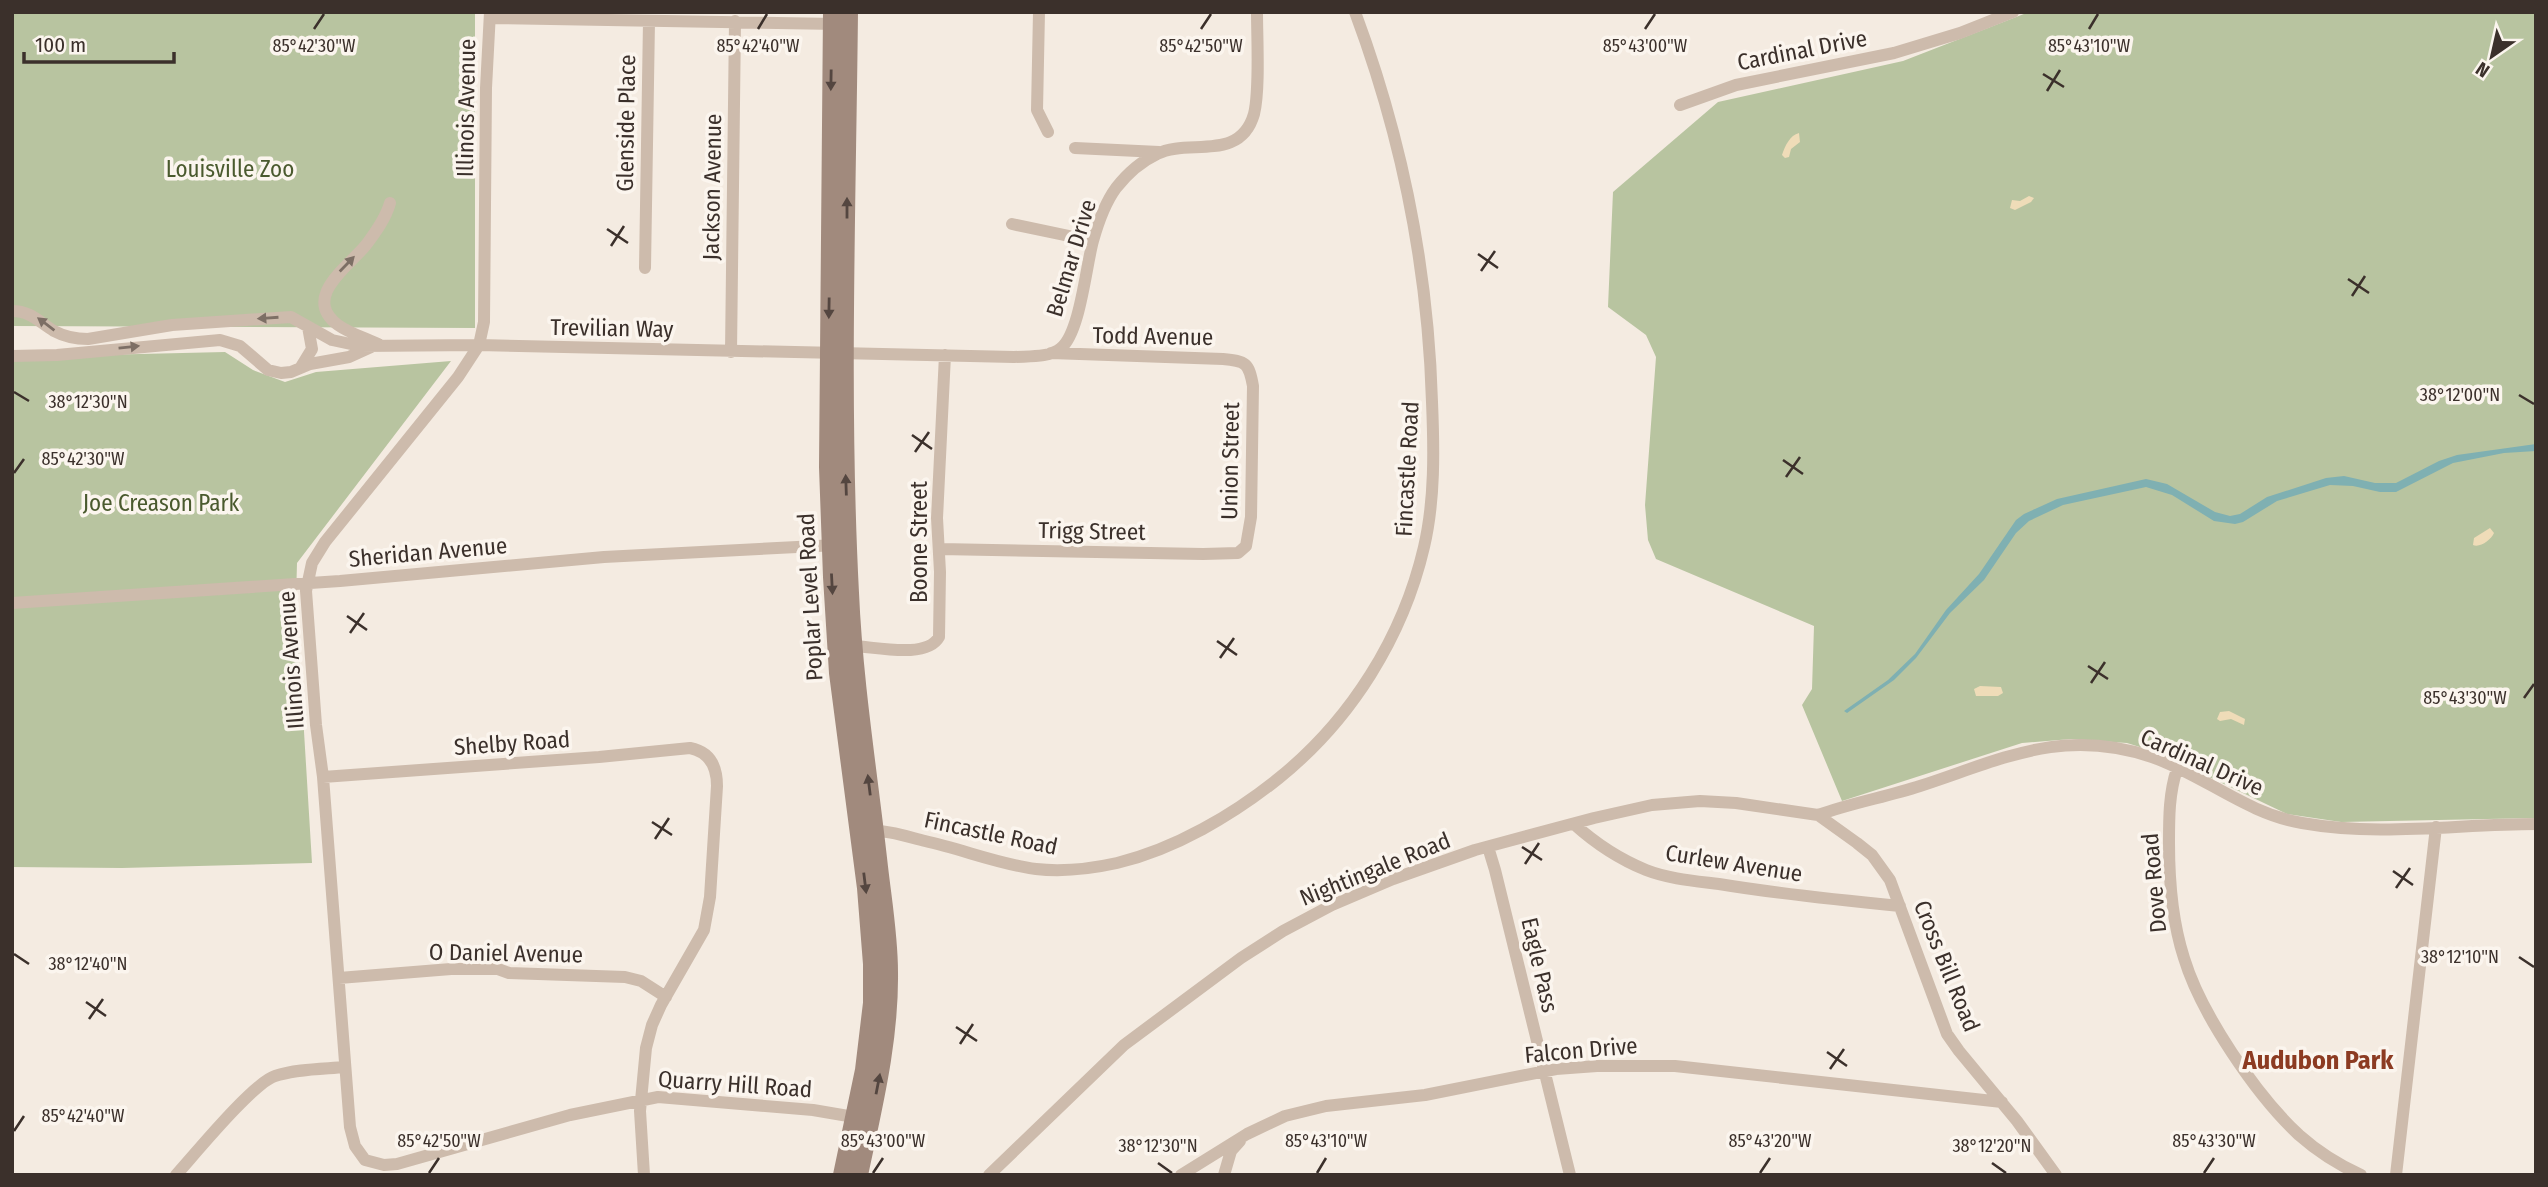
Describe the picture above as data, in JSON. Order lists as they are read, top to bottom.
{
  "streets": {
    "main road": ["Poplar Level Road"],
    "street": [
      "Cardinal Drive",
      "Illinois Avenue",
      "Glenside Place",
      "Jackson Avenue",
      "Belmar Drive",
      "Trevilian Way",
      "Todd Avenue",
      "Union Street",
      "Fincastle Road",
      "Trigg Street",
      "Boone Street",
      "Sheridan Avenue",
      "Shelby Road",
      "Curlew Avenue",
      "Nightingale Road",
      "Dove Road",
      "O Daniel Avenue",
      "Eagle Pass",
      "Cross Bill Road",
      "Falcon Drive",
      "Quarry Hill Road"
    ]
  },
  "crossings": [
    ["Cardinal Drive", "Nightingale Road"],
    ["Cardinal Drive", "Dove Road"],
    ["Cardinal Drive", "Cross Bill Road"],
    ["Illinois Avenue", "Trevilian Way"],
    ["Illinois Avenue", "Sheridan Avenue"],
    ["Illinois Avenue", "Shelby Road"],
    ["Illinois Avenue", "O Daniel Avenue"],
    ["Illinois Avenue", "Quarry Hill Road"],
    ["Jackson Avenue", "Trevilian Way"],
    ["Belmar Drive", "Todd Avenue"],
    ["Trevilian Way", "Poplar Level Road"],
    ["Todd Avenue", "Union Street"],
    ["Union Street", "Trigg Street"],
    ["Fincastle Road", "Poplar Level Road"],
    ["Trigg Street", "Boone Street"],
    ["Boone Street", "Poplar Level Road"],
    ["Sheridan Avenue", "Poplar Level Road"],
    ["Poplar Level Road", "Quarry Hill Road"],
    ["Shelby Road", "O Daniel Avenue"],
    ["Curlew Avenue", "Nightingale Road"],
    ["Curlew Avenue", "Cross Bill Road"],
    ["Nightingale Road", "Eagle Pass"],
    ["Nightingale Road", "Cross Bill Road"],
    ["Eagle Pass", "Falcon Drive"],
    ["Cross Bill Road", "Falcon Drive"]
  ],
  "districts": ["Audubon Park"],
  "parks": ["Louisville Zoo", "Joe Creason Park"],
  "scale_bar": "100 m",
  "north": "bottom left",
  "coordinates": [
    "85°42'30\"W",
    "85°42'40\"W",
    "85°42'50\"W",
    "85°43'00\"W",
    "85°43'10\"W",
    "38°12'00\"N",
    "38°12'30\"N",
    "85°43'30\"W",
    "38°12'10\"N",
    "38°12'40\"N",
    "85°43'20\"W",
    "38°12'20\"N"
  ]
}
